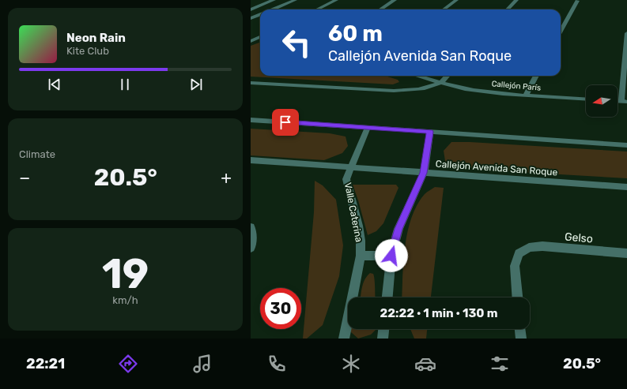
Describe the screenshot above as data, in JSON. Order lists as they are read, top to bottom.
{
  "streets": {
    "street": [
      "Callejón París",
      "Callejón Avenida San Roque",
      "Valle Caterina",
      "Gelso"
    ]
  },
  "crossings": [
    ["Callejón Avenida San Roque", "Valle Caterina"]
  ],
  "north": "left",
  "page": {
    "turn": ["60 m", "Callejón Avenida San Roque"],
    "song": ["Neon Rain", "Kite Club"],
    "tile": [
      "Climate",
      ["19", "km/h"]
    ],
    "heat": ["−", "20.5°", "+"],
    "limit": "30",
    "trip": "22:22 · 1 min · 130 m",
    "tabs": ["22:21", "20.5°"]
  }
}
